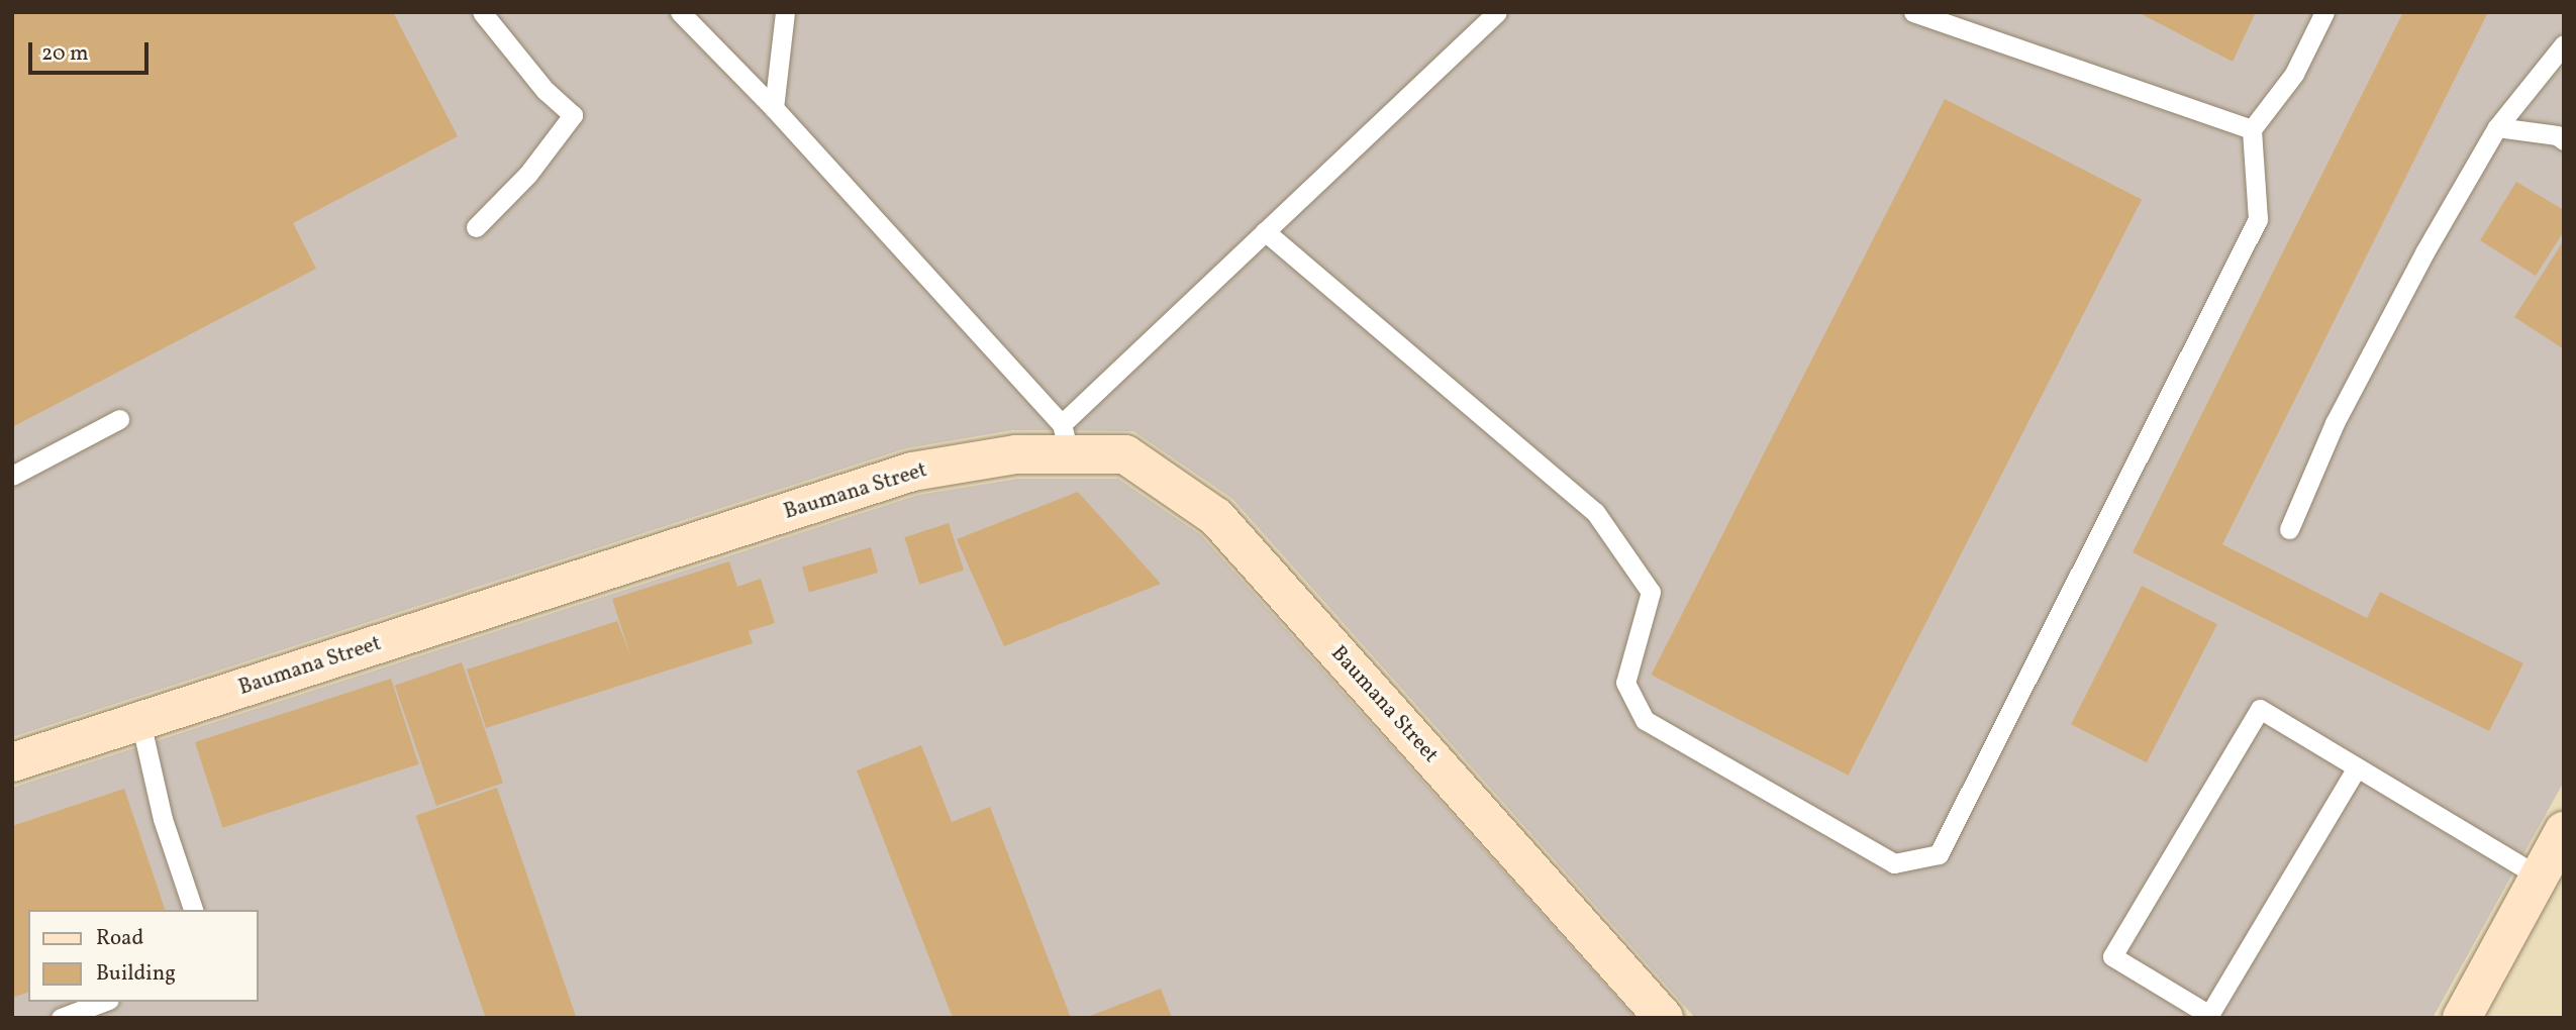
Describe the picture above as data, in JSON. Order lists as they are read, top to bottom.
{
  "streets": {
    "main road": ["Baumana Street"]
  },
  "legend": ["Road", "Building"],
  "scale_bar": "20 m"
}
